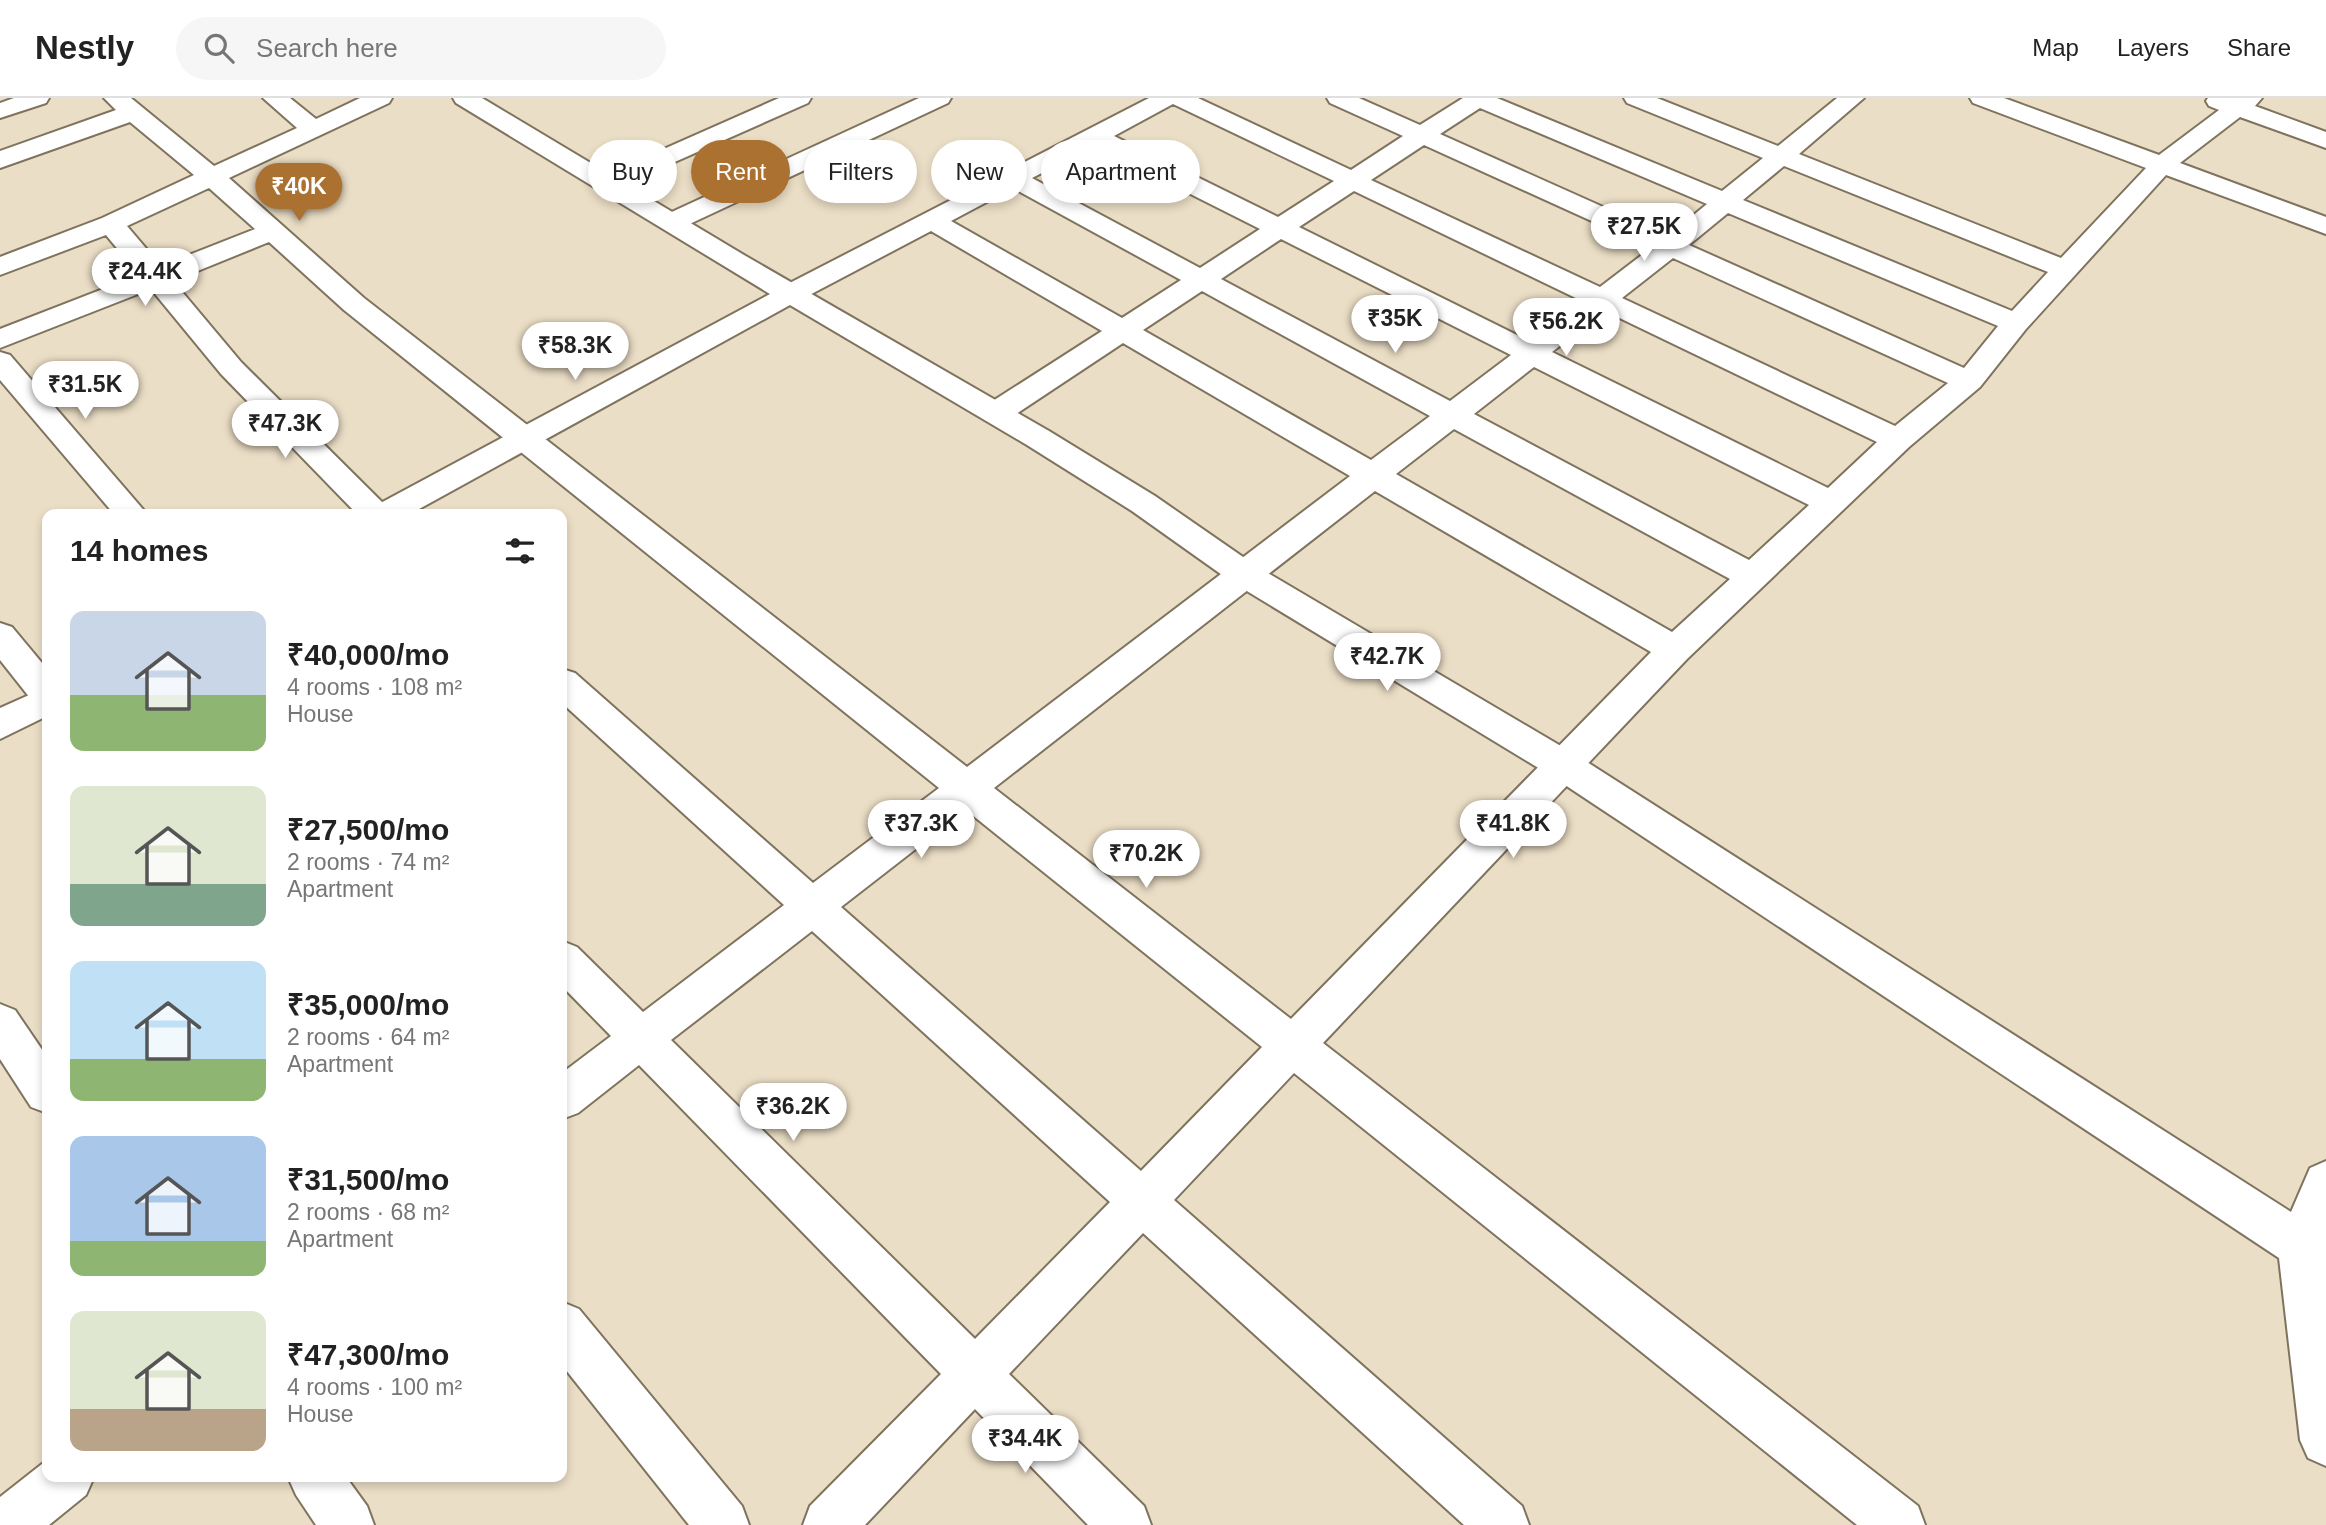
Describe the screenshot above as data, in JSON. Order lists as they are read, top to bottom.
{
  "page": {
    "header": "Nestly",
    "search": "Search here",
    "nav": ["Map", "Layers", "Share"],
    "chip": [
      "Buy",
      "Rent",
      "Filters",
      "New",
      "Apartment"
    ],
    "price": [
      "₹40K",
      "₹27.5K",
      "₹24.4K",
      "₹35K",
      "₹56.2K",
      "₹58.3K",
      "₹31.5K",
      "₹47.3K",
      "₹42.7K",
      "₹37.3K",
      "₹41.8K",
      "₹70.2K",
      "₹36.2K",
      "₹34.4K"
    ],
    "heading": "14 homes",
    "list": [
      {
        "name": "₹40,000/mo",
        "note": "4 rooms · 108 m² · House"
      },
      {
        "name": "₹27,500/mo",
        "note": "2 rooms · 74 m² · Apartment"
      },
      {
        "name": "₹35,000/mo",
        "note": "2 rooms · 64 m² · Apartment"
      },
      {
        "name": "₹31,500/mo",
        "note": "2 rooms · 68 m² · Apartment"
      },
      {
        "name": "₹47,300/mo",
        "note": "4 rooms · 100 m² · House"
      }
    ]
  }
}
